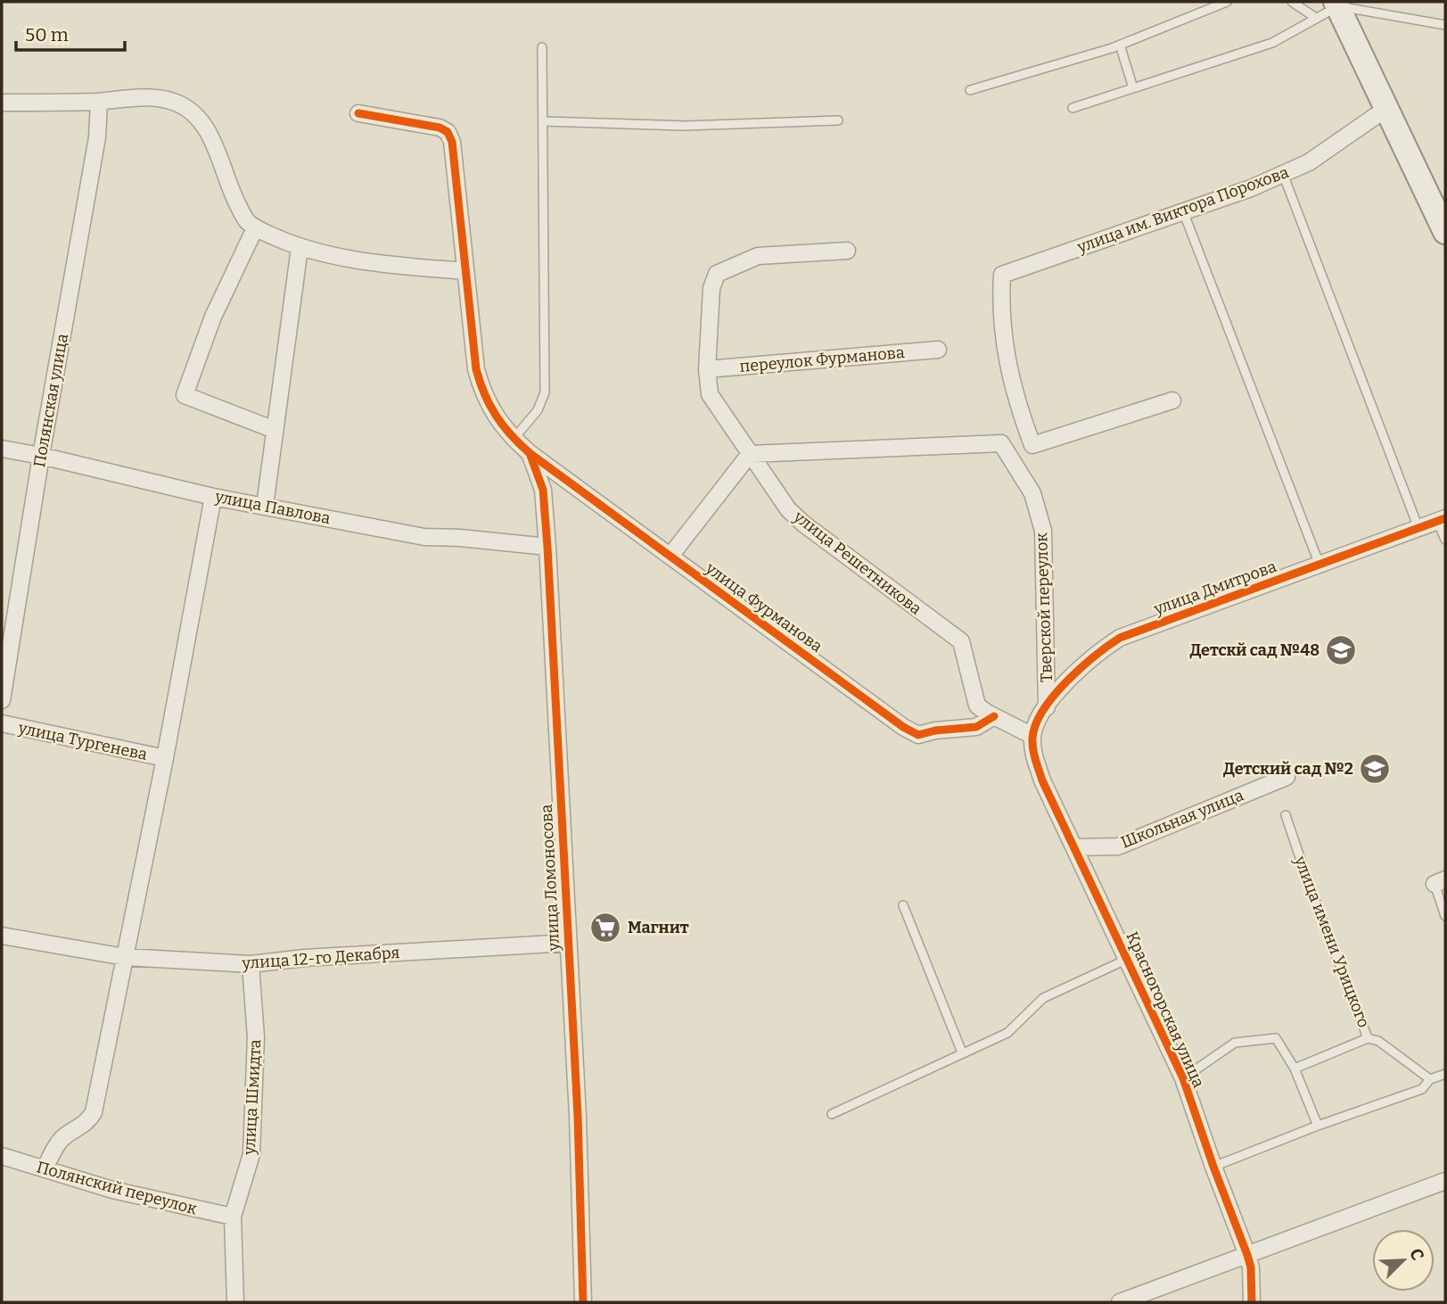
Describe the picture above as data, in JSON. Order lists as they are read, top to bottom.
{
  "streets": {
    "street": [
      "улица им. Виктора Порохова",
      "переулок Фурманова",
      "Полянская улица",
      "улица Павлова",
      "улица Решетникова",
      "улица Дмитрова",
      "улица Фурманова",
      "Тверской переулок",
      "улица Тургенева",
      "Школьная улица",
      "улица Ломоносова",
      "улица 12-го Декабря",
      "Красногорская улица",
      "улица Шмидта",
      "Полянский переулок"
    ],
    "lane": ["улица имени Урицкого"]
  },
  "crossings": [
    ["переулок Фурманова", "улица Решетникова"],
    ["Полянская улица", "улица Павлова"],
    ["улица Павлова", "улица Ломоносова"],
    ["улица Решетникова", "улица Дмитрова"],
    ["улица Решетникова", "улица Фурманова"],
    ["улица Решетникова", "Тверской переулок"],
    ["улица Решетникова", "Красногорская улица"],
    ["улица Дмитрова", "Тверской переулок"],
    ["улица Дмитрова", "Красногорская улица"],
    ["улица Фурманова", "улица Ломоносова"],
    ["Школьная улица", "Красногорская улица"],
    ["улица Ломоносова", "улица 12-го Декабря"],
    ["улица 12-го Декабря", "улица Шмидта"],
    ["улица Шмидта", "Полянский переулок"]
  ],
  "places": {
    "school or university": ["Детскй сад №48", "Детский сад №2"],
    "supermarket": ["Магнит"]
  },
  "scale_bar": "50 m",
  "north": "top right"
}
